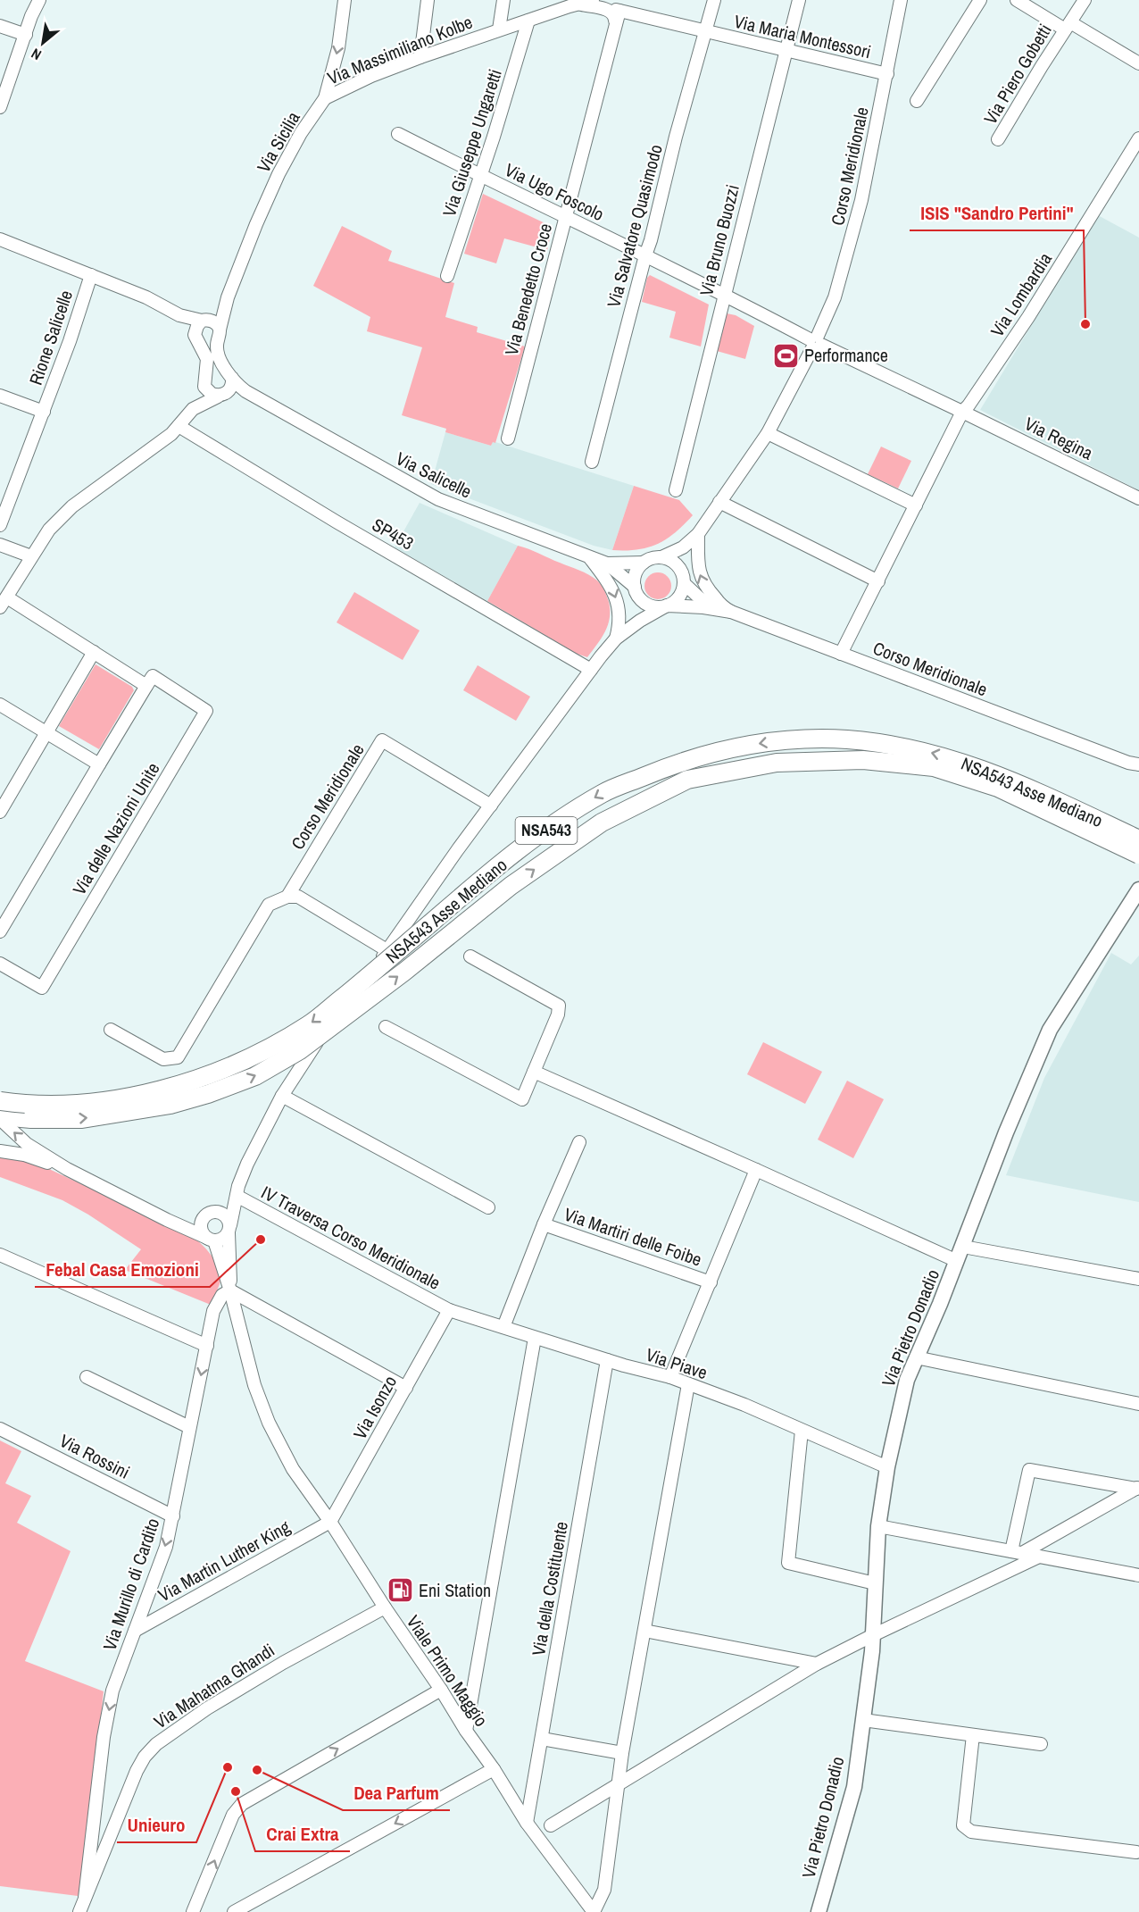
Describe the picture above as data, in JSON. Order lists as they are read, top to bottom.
{
  "streets": {
    "highway": ["NSA543 Asse Mediano", "NSA543"],
    "main road": ["Via Pietro Donadio"],
    "street": [
      "Via Maria Montessori",
      "Via Massimiliano Kolbe",
      "Via Piero Gobetti",
      "Via Sicilia",
      "Via Giuseppe Ungaretti",
      "Corso Meridionale",
      "Via Ugo Foscolo",
      "Via Salvatore Quasimodo",
      "Via Bruno Buozzi",
      "Via Benedetto Croce",
      "Via Lombardia",
      "Rione Salicelle",
      "Via Regina",
      "Via Salicelle",
      "SP453",
      "Via delle Nazioni Unite",
      "Via Martiri delle Foibe",
      "IV Traversa Corso Meridionale",
      "Via Piave",
      "Via Isonzo",
      "Via Rossini",
      "Via Martin Luther King",
      "Via Murillo di Cardito",
      "Via della Costituente",
      "Viale Primo Maggio",
      "Via Mahatma Ghandi"
    ]
  },
  "crossings": [
    ["Via Maria Montessori", "Corso Meridionale"],
    ["Via Maria Montessori", "Via Salvatore Quasimodo"],
    ["Via Maria Montessori", "Via Bruno Buozzi"],
    ["Via Maria Montessori", "Via Benedetto Croce"],
    ["Via Massimiliano Kolbe", "Via Sicilia"],
    ["Via Massimiliano Kolbe", "Via Giuseppe Ungaretti"],
    ["Via Sicilia", "Rione Salicelle"],
    ["Via Sicilia", "Via Salicelle"],
    ["Via Giuseppe Ungaretti", "Via Ugo Foscolo"],
    ["Corso Meridionale", "Via Ugo Foscolo"],
    ["Corso Meridionale", "Via Lombardia"],
    ["Via Ugo Foscolo", "Via Salvatore Quasimodo"],
    ["Via Ugo Foscolo", "Via Bruno Buozzi"],
    ["Via Ugo Foscolo", "Via Benedetto Croce"],
    ["Via Lombardia", "Via Regina"],
    ["IV Traversa Corso Meridionale", "Via Piave"],
    ["IV Traversa Corso Meridionale", "Via Isonzo"],
    ["Via Pietro Donadio", "Via Piave"],
    ["Via Piave", "Via Isonzo"],
    ["Via Piave", "Via della Costituente"],
    ["Via Isonzo", "Via Martin Luther King"],
    ["Via Isonzo", "Viale Primo Maggio"],
    ["Via Rossini", "Via Murillo di Cardito"],
    ["Via Martin Luther King", "Via Murillo di Cardito"],
    ["Via Martin Luther King", "Viale Primo Maggio"],
    ["Via Murillo di Cardito", "Viale Primo Maggio"],
    ["Via Murillo di Cardito", "Via Mahatma Ghandi"],
    ["Via della Costituente", "Viale Primo Maggio"],
    ["Viale Primo Maggio", "Via Mahatma Ghandi"]
  ],
  "one_way": ["Via Murillo di Cardito"],
  "places": {
    "other": [
      "ISIS \"Sandro Pertini\"",
      "Febal Casa Emozioni",
      "Unieuro",
      "Dea Parfum",
      "Crai Extra"
    ],
    "sports": ["Performance"],
    "fuel station": ["Eni Station"]
  },
  "north": "bottom left"
}
